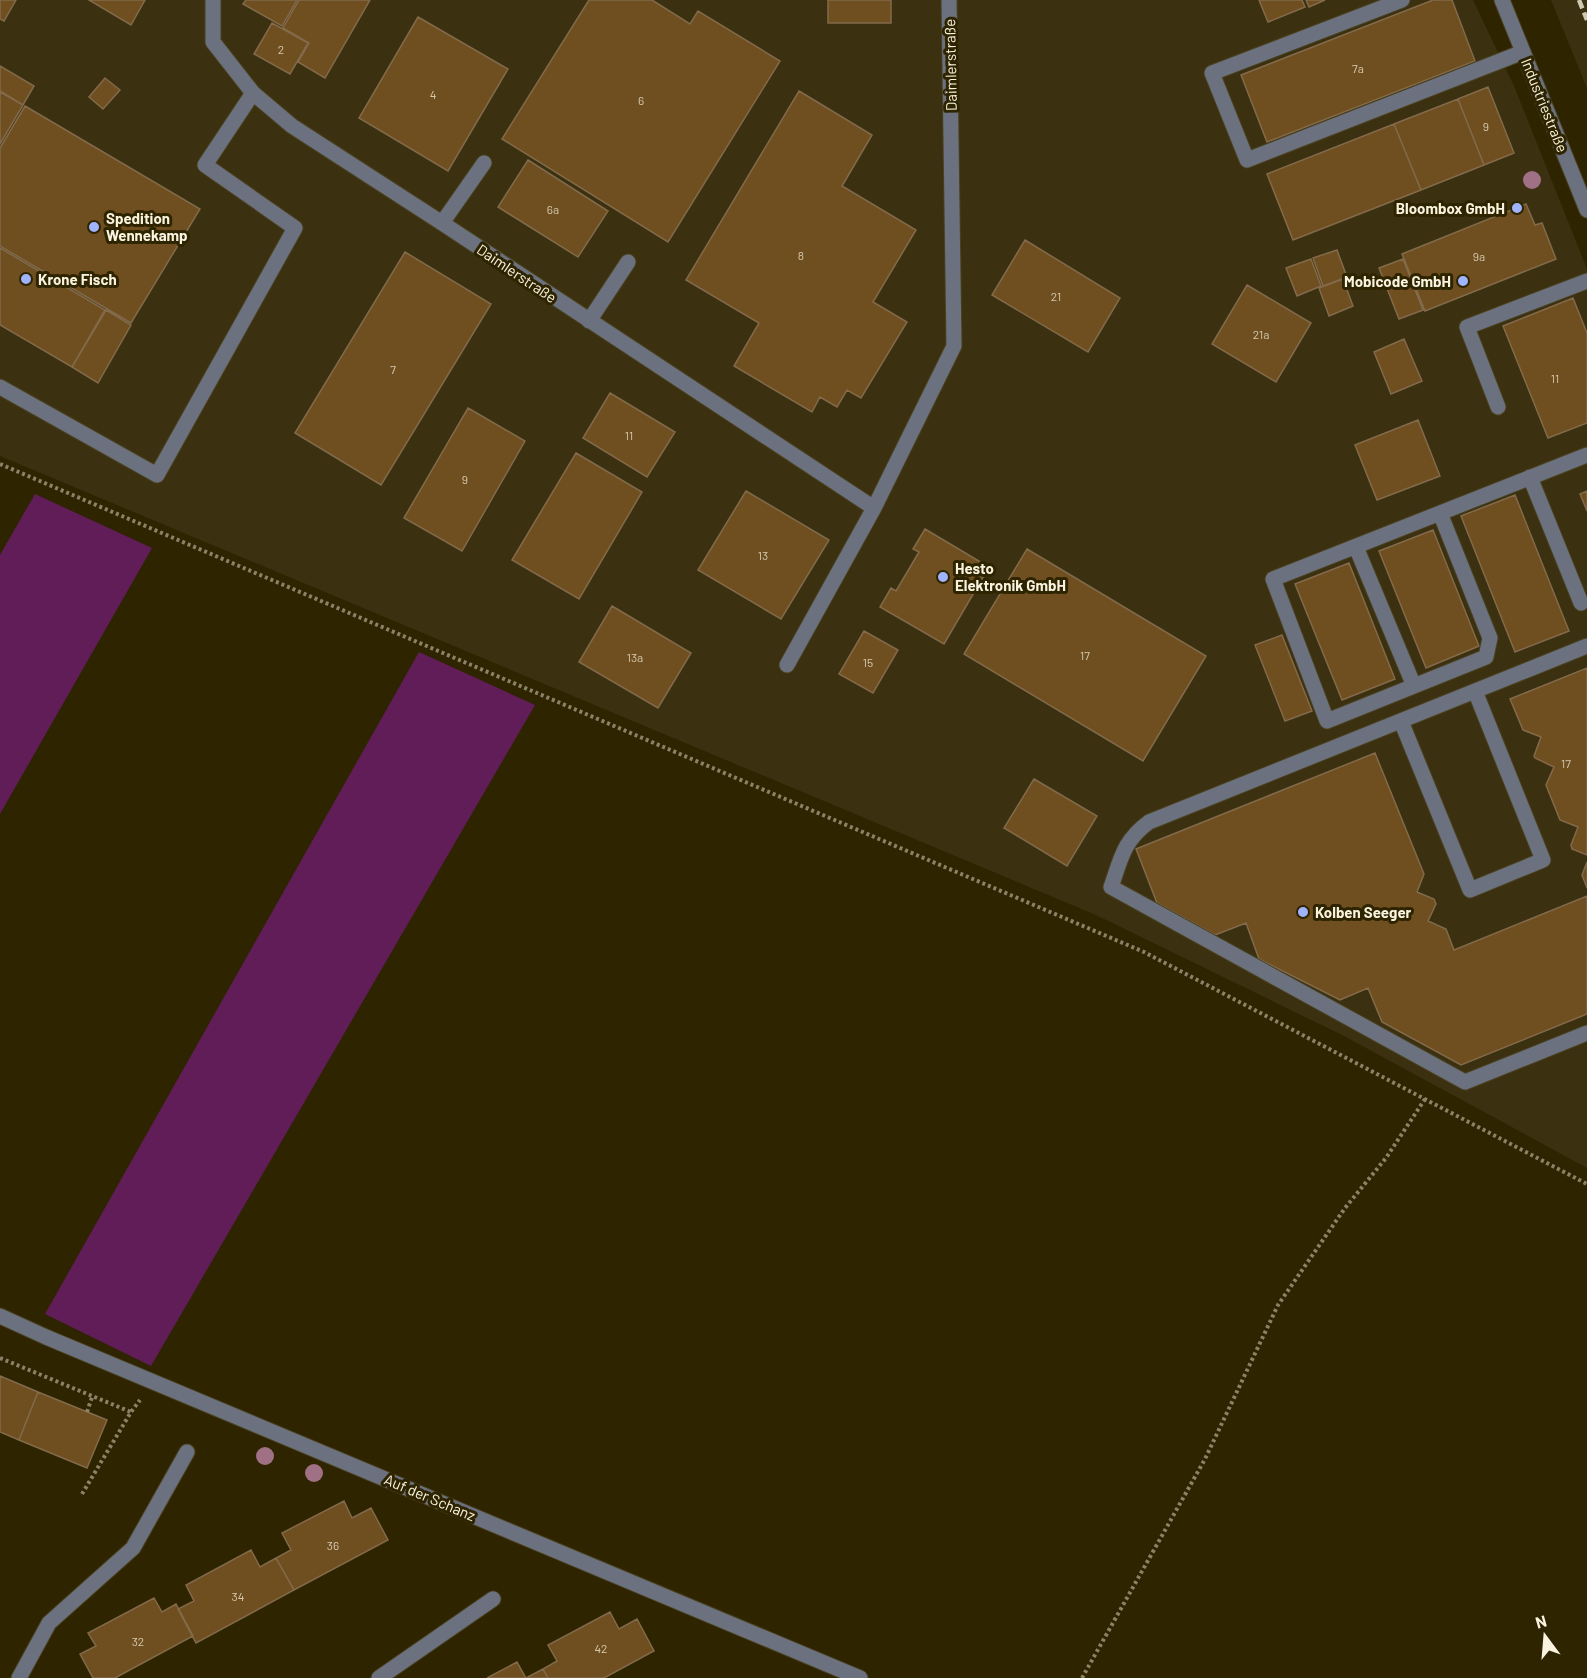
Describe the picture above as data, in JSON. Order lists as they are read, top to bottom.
{
  "streets": {
    "street": ["Daimlerstraße", "Industriestraße", "Auf der Schanz"]
  },
  "places": [
    "Bloombox GmbH",
    "Spedition Wennekamp",
    "Krone Fisch",
    "Mobicode GmbH",
    "Hesto Elektronik GmbH",
    "Kolben Seeger"
  ],
  "house_numbers": [
    "2",
    "7a",
    "4",
    "6",
    "9",
    "6a",
    "8",
    "9a",
    "21",
    "21a",
    "7",
    "11",
    "11",
    "9",
    "13",
    "17",
    "13a",
    "15",
    "17",
    "36",
    "34",
    "32",
    "42"
  ],
  "north": "top"
}
